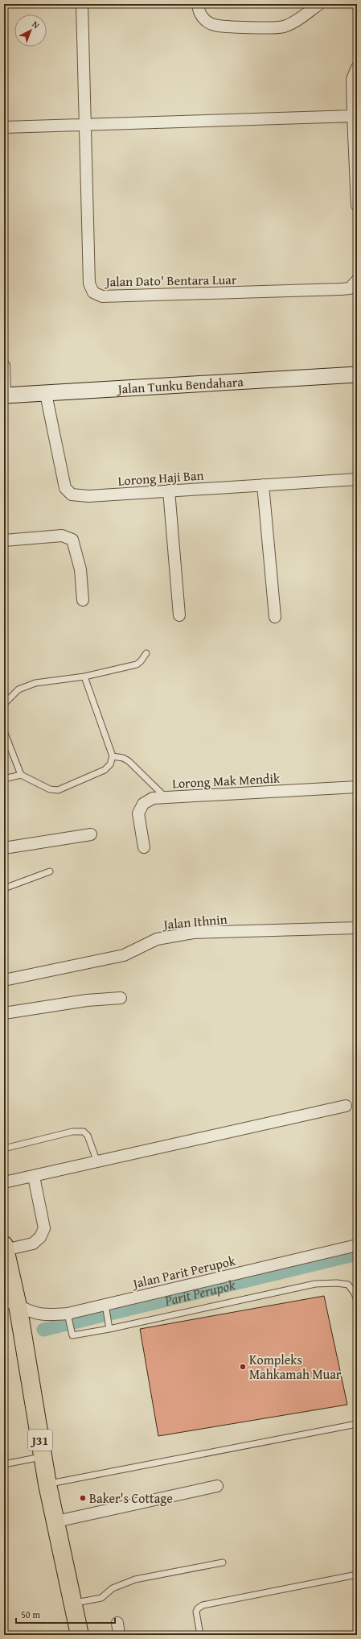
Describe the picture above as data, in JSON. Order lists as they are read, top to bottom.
{
  "streets": {
    "main road": ["J31"],
    "street": [
      "Jalan Dato' Bentara Luar",
      "Jalan Tunku Bendahara",
      "Lorong Haji Ban",
      "Lorong Mak Mendik",
      "Jalan Ithnin",
      "Jalan Parit Perupok"
    ]
  },
  "crossings": [
    ["Jalan Tunku Bendahara", "Lorong Haji Ban"],
    ["Jalan Parit Perupok", "J31"]
  ],
  "water": ["Parit Perupok"],
  "places": ["Kompleks Mahkamah Muar", "Baker's Cottage"],
  "scale_bar": "50 m",
  "north": "top right"
}
